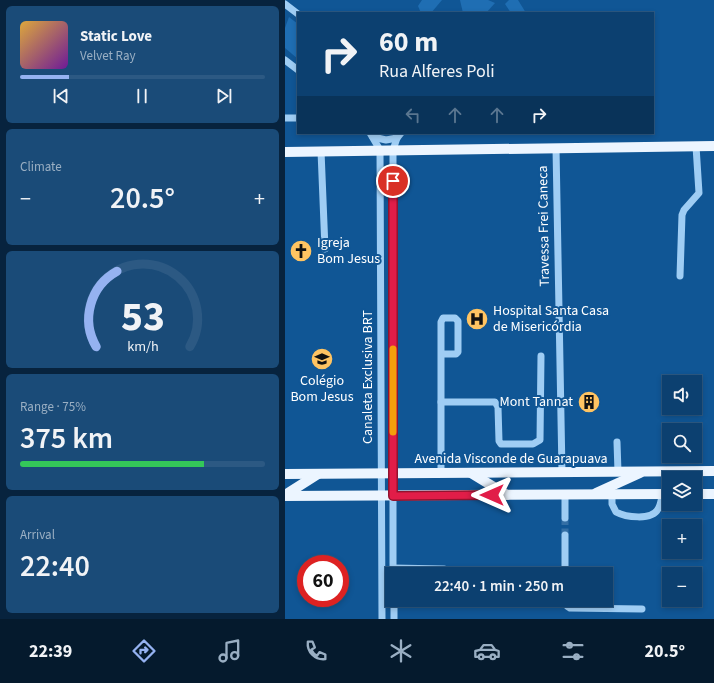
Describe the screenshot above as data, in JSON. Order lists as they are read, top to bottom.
{
  "streets": {
    "main road": ["Avenida Visconde de Guarapuava"],
    "street": ["Travessa Frei Caneca", "Canaleta Exclusiva BRT"]
  },
  "crossings": [
    ["Travessa Frei Caneca", "Avenida Visconde de Guarapuava"],
    ["Canaleta Exclusiva BRT", "Avenida Visconde de Guarapuava"]
  ],
  "places": {
    "church": ["Igreja Bom Jesus"],
    "hospital": ["Hospital Santa Casa de Misericórdia"],
    "school or university": ["Colégio Bom Jesus"],
    "building": ["Mont Tannat"]
  },
  "page": {
    "turn": ["60 m", "Rua Alferes Poli"],
    "song": ["Static Love", "Velvet Ray"],
    "tile": [
      "Climate",
      ["Range · 75%", "375 km"],
      ["Arrival", "22:40"]
    ],
    "heat": ["−", "20.5°", "+"],
    "map_buttons": ["+", "−"],
    "limit": "60",
    "trip": "22:40 · 1 min · 250 m",
    "tabs": ["22:39", "20.5°"],
    "gauge": ["53", "km/h"]
  }
}
